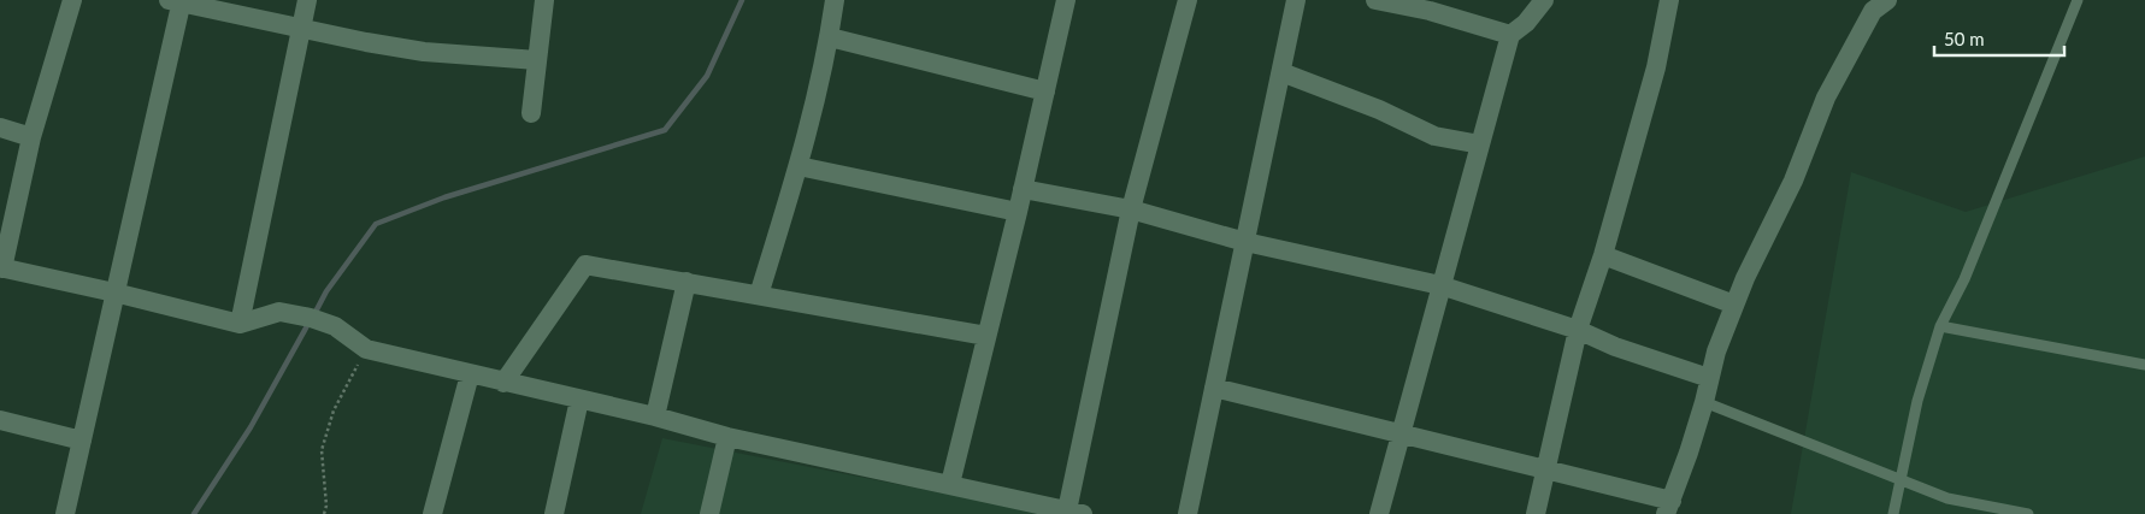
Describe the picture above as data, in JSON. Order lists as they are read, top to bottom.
{
  "scale_bar": "50 m"
}
